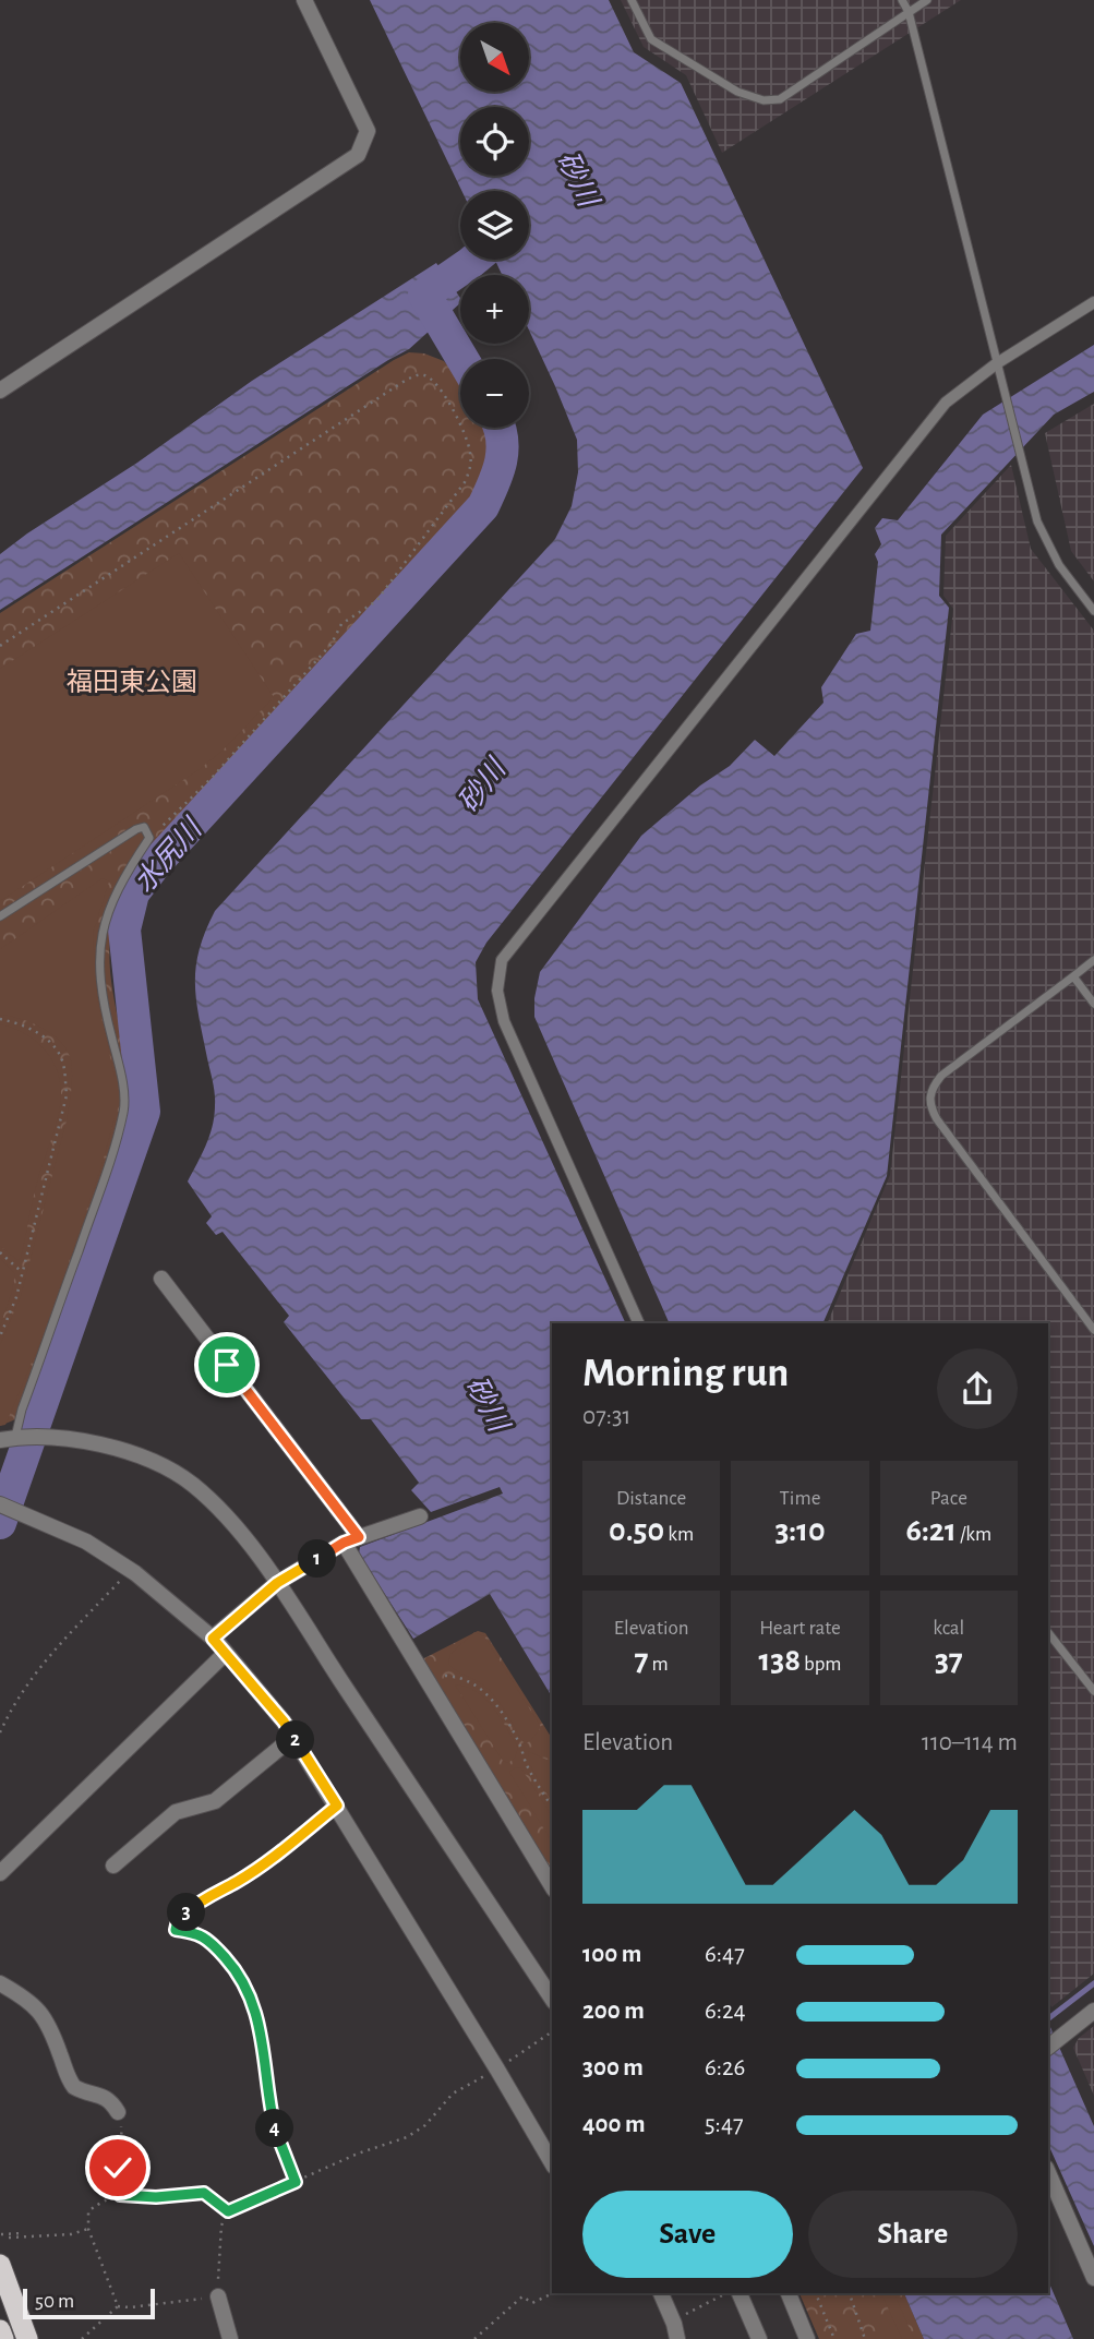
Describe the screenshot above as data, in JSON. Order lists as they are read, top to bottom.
{
  "water": ["砂川", "水尻川"],
  "parks": ["福田東公園"],
  "scale_bar": "50 m",
  "north": "bottom right",
  "page": {
    "map_buttons": ["+", "−"],
    "heading": ["Morning run", "07:31"],
    "stats": [
      ["Distance", "0.50 km"],
      ["Time", "3:10"],
      ["Pace", "6:21 /km"],
      ["Elevation", "7 m"],
      ["Heart rate", "138 bpm"],
      ["kcal", "37"]
    ],
    "pins": [
      "1",
      "2",
      "3",
      "4"
    ],
    "chart": ["Elevation", "110–114 m"],
    "list": [
      {
        "name": "100 m",
        "note": "6:47"
      },
      {
        "name": "200 m",
        "note": "6:24"
      },
      {
        "name": "300 m",
        "note": "6:26"
      },
      {
        "name": "400 m",
        "note": "5:47"
      }
    ],
    "buttons": ["Save", "Share"],
    "scale": "50 m"
  }
}
